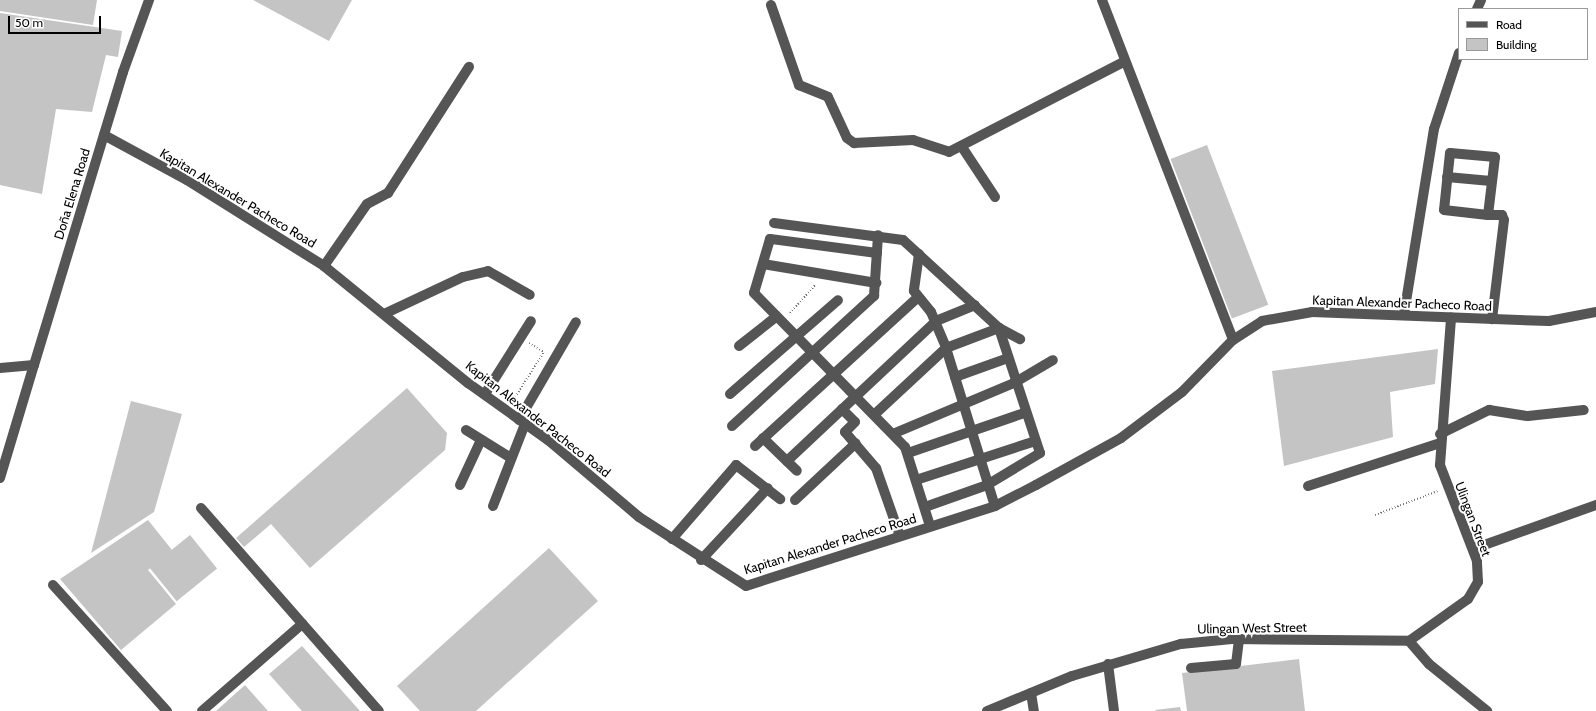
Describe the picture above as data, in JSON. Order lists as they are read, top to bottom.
{
  "streets": {
    "street": [
      "Doña Elena Road",
      "Kapitan Alexander Pacheco Road",
      "Ulingan Street",
      "Ulingan West Street"
    ]
  },
  "crossings": [
    ["Doña Elena Road", "Kapitan Alexander Pacheco Road"],
    ["Kapitan Alexander Pacheco Road", "Ulingan Street"],
    ["Ulingan Street", "Ulingan West Street"]
  ],
  "legend": ["Road", "Building"],
  "scale_bar": "50 m"
}
